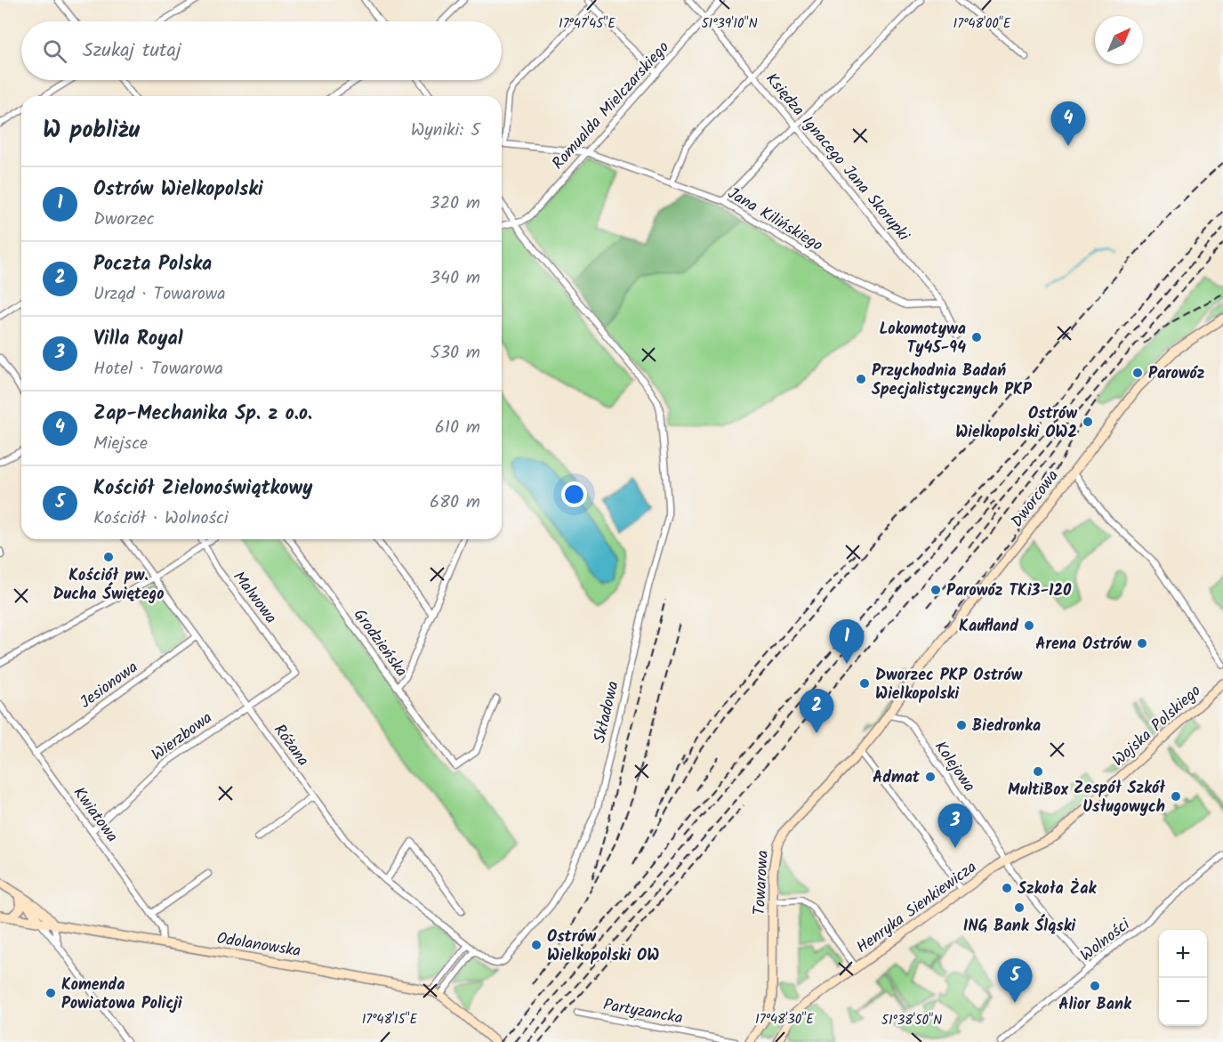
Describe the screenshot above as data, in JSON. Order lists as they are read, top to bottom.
{
  "streets": {
    "main road": [
      "Dworcowa",
      "Wojska Polskiego",
      "Towarowa",
      "Henryka Sienkiewicza",
      "Odolanowska"
    ],
    "street": [
      "Romualda Mielczarskiego",
      "Księdza Ignacego Jana Skorupki",
      "Jana Kilińskiego",
      "Malwowa",
      "Grodzieńska",
      "Jesionowa",
      "Składowa",
      "Wierzbowa",
      "Różana",
      "Kolejowa",
      "Kwiatowa",
      "Wolności",
      "Partyzancka"
    ]
  },
  "crossings": [
    ["Romualda Mielczarskiego", "Księdza Ignacego Jana Skorupki"],
    ["Romualda Mielczarskiego", "Jana Kilińskiego"],
    ["Romualda Mielczarskiego", "Składowa"],
    ["Księdza Ignacego Jana Skorupki", "Jana Kilińskiego"],
    ["Dworcowa", "Kolejowa"],
    ["Dworcowa", "Towarowa"],
    ["Malwowa", "Wierzbowa"],
    ["Jesionowa", "Różana"],
    ["Jesionowa", "Kwiatowa"],
    ["Składowa", "Różana"],
    ["Wojska Polskiego", "Kolejowa"],
    ["Wojska Polskiego", "Henryka Sienkiewicza"],
    ["Wierzbowa", "Różana"],
    ["Wierzbowa", "Kwiatowa"],
    ["Kolejowa", "Towarowa"],
    ["Kolejowa", "Henryka Sienkiewicza"],
    ["Kolejowa", "Wolności"],
    ["Kwiatowa", "Odolanowska"]
  ],
  "places": [
    "Lokomotywa Ty45-94",
    "Parowóz",
    "Przychodnia Badań Specjalistycznych PKP",
    "Ostrów Wielkopolski OW2",
    "Kościół pw. Ducha Świętego",
    "Parowóz TKi3-120",
    "Kaufland",
    "Arena Ostrów",
    "Dworzec PKP Ostrów Wielkopolski",
    "Biedronka",
    "MultiBox",
    "Admat",
    "Zespół Szkół Usługowych",
    "Szkoła Żak",
    "ING Bank Śląski",
    "Ostrów Wielkopolski OW",
    "Alior Bank",
    "Komenda Powiatowa Policji"
  ],
  "north": "top right",
  "page": {
    "search": "Szukaj tutaj",
    "heading": ["W pobliżu", "Wyniki: 5"],
    "pins": [
      "4",
      "1",
      "2",
      "3",
      "5"
    ],
    "list": [
      {
        "mark": "1",
        "name": "Ostrów Wielkopolski",
        "note": "Dworzec",
        "value": "320 m"
      },
      {
        "mark": "2",
        "name": "Poczta Polska",
        "note": "Urząd · Towarowa",
        "value": "340 m"
      },
      {
        "mark": "3",
        "name": "Villa Royal",
        "note": "Hotel · Towarowa",
        "value": "530 m"
      },
      {
        "mark": "4",
        "name": "Zap-Mechanika Sp. z o.o.",
        "note": "Miejsce",
        "value": "610 m"
      },
      {
        "mark": "5",
        "name": "Kościół Zielonoświątkowy",
        "note": "Kościół · Wolności",
        "value": "680 m"
      }
    ],
    "map_buttons": ["+", "−"]
  },
  "coordinates": [
    "51°39'10\"N",
    "17°47'45\"E",
    "17°48'00\"E",
    "17°48'15\"E",
    "17°48'30\"E",
    "51°38'50\"N"
  ]
}
